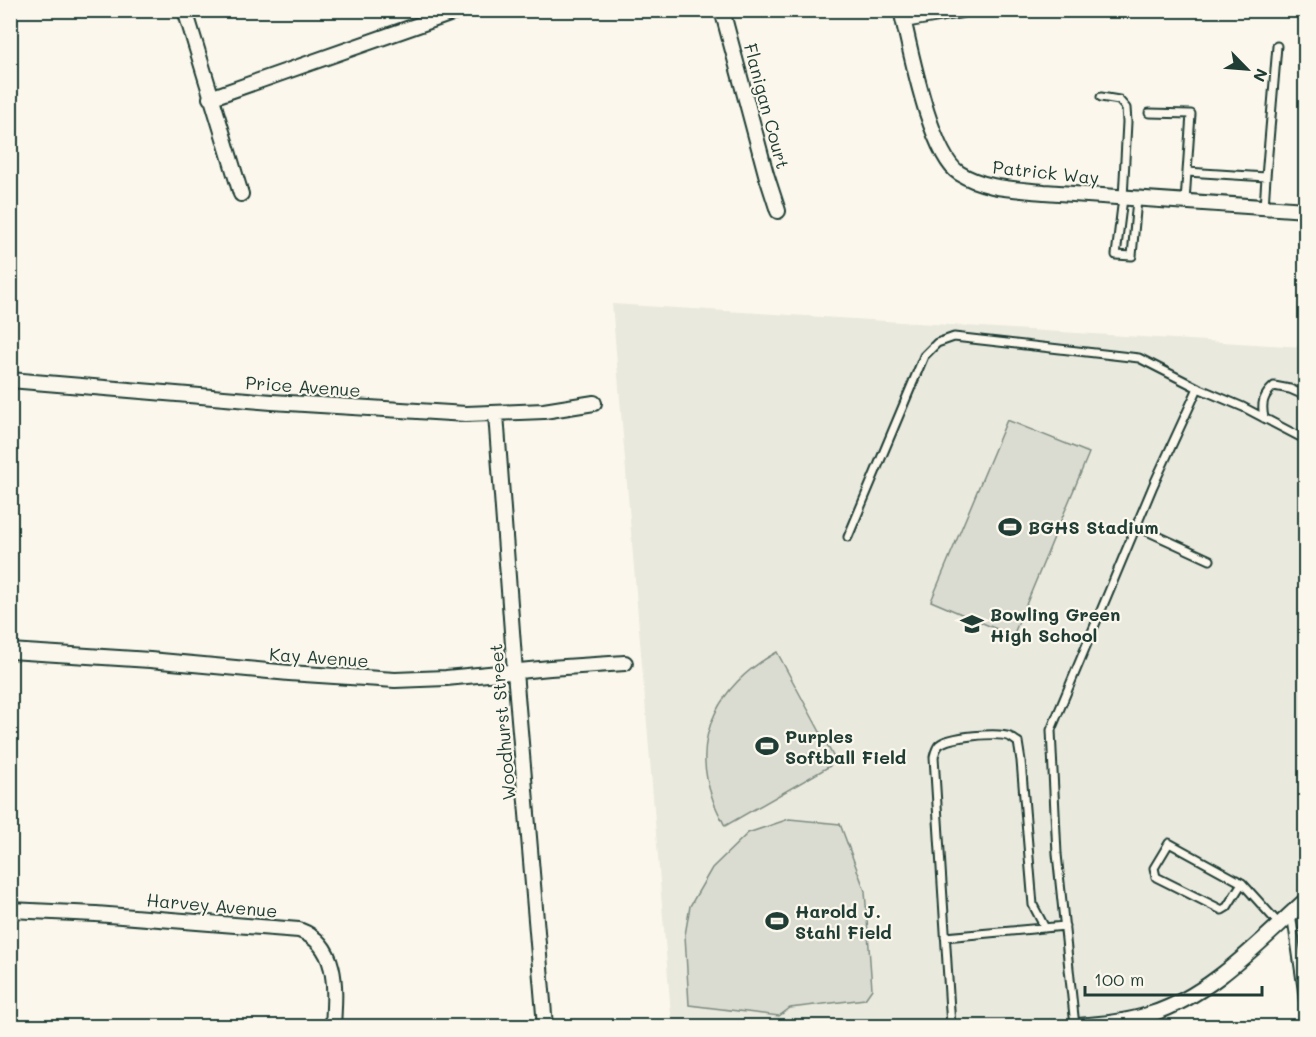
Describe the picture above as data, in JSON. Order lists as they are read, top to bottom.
{
  "streets": {
    "street": [
      "Flanigan Court",
      "Patrick Way",
      "Price Avenue",
      "Kay Avenue",
      "Woodhurst Street",
      "Harvey Avenue"
    ]
  },
  "crossings": [
    ["Price Avenue", "Woodhurst Street"],
    ["Kay Avenue", "Woodhurst Street"]
  ],
  "places": {
    "sports": ["BGHS Stadium", "Purples Softball Field", "Harold J. Stahl Field"],
    "school or university": ["Bowling Green High School"]
  },
  "scale_bar": "100 m",
  "north": "bottom right"
}
